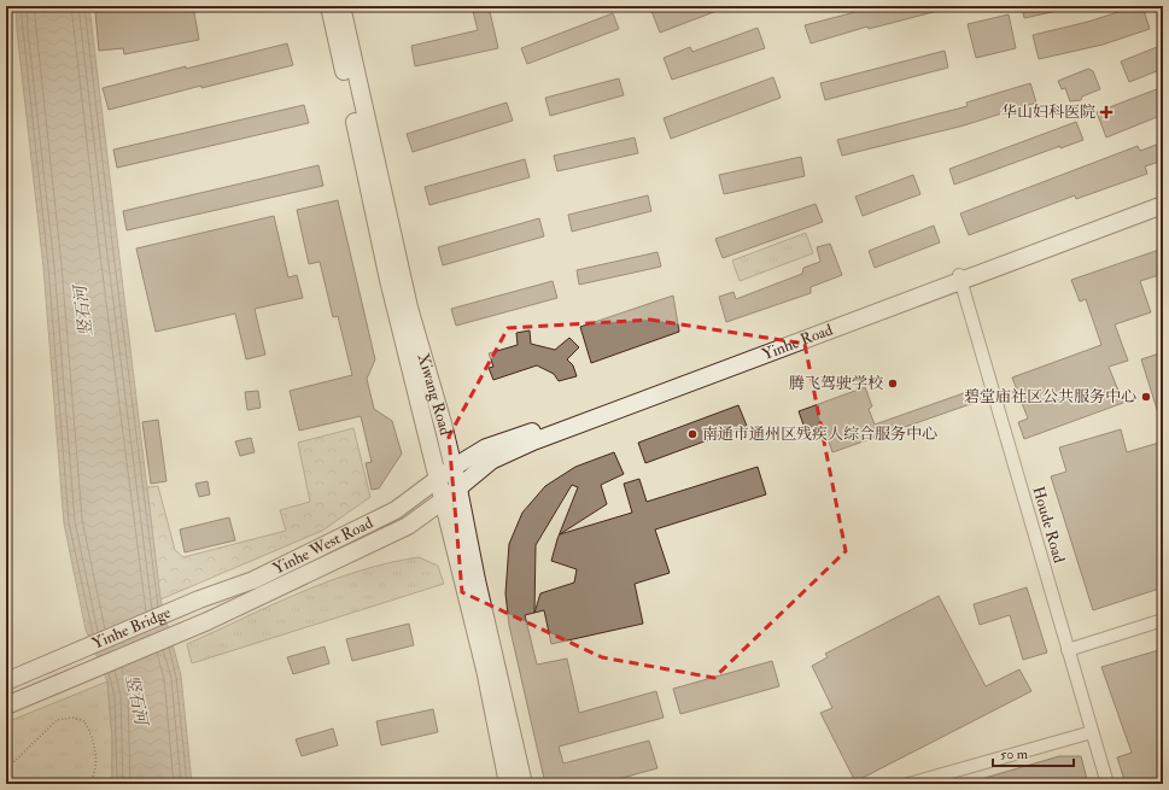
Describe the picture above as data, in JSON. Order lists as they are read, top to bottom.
{
  "streets": {
    "main road": [
      "Yinhe Road",
      "Xiwang Road",
      "Yinhe West Road",
      "Yinhe Bridge"
    ],
    "street": ["Houde Road"]
  },
  "crossings": [
    ["Yinhe Road", "Xiwang Road"],
    ["Yinhe Road", "Houde Road"],
    ["Yinhe Road", "Yinhe West Road"],
    ["Xiwang Road", "Yinhe West Road"],
    ["Yinhe West Road", "Yinhe Bridge"]
  ],
  "water": ["竖石河"],
  "places": {
    "health": ["华山妇科医院"],
    "other": ["腾飞驾驶学校", "碧堂庙社区公共服务中心", "南通市通州区残疾人综合服务中心"]
  },
  "scale_bar": "50 m"
}
